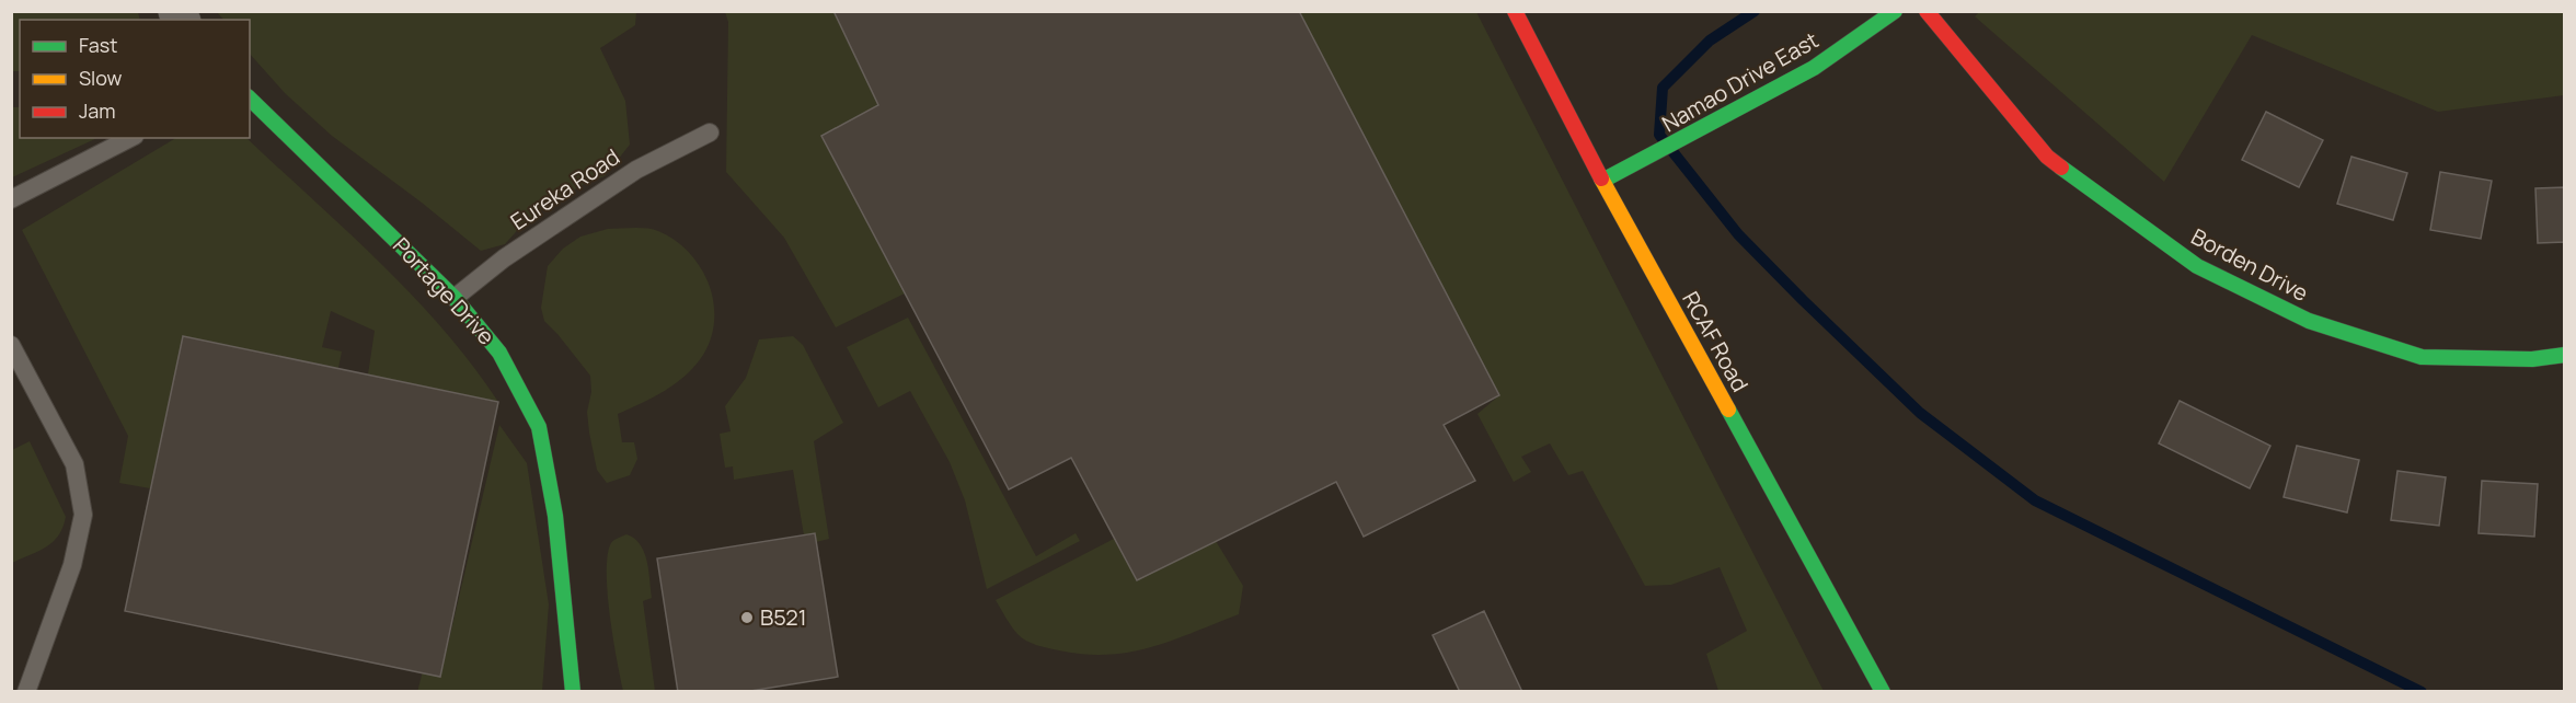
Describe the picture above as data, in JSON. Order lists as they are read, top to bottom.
{
  "streets": {
    "street": [
      "Namao Drive East",
      "Borden Drive",
      "Portage Drive",
      "RCAF Road"
    ],
    "lane": ["Eureka Road"]
  },
  "crossings": [
    ["Namao Drive East", "RCAF Road"],
    ["Eureka Road", "Portage Drive"]
  ],
  "places": ["B521"],
  "legend": ["Fast", "Slow", "Jam"]
}
